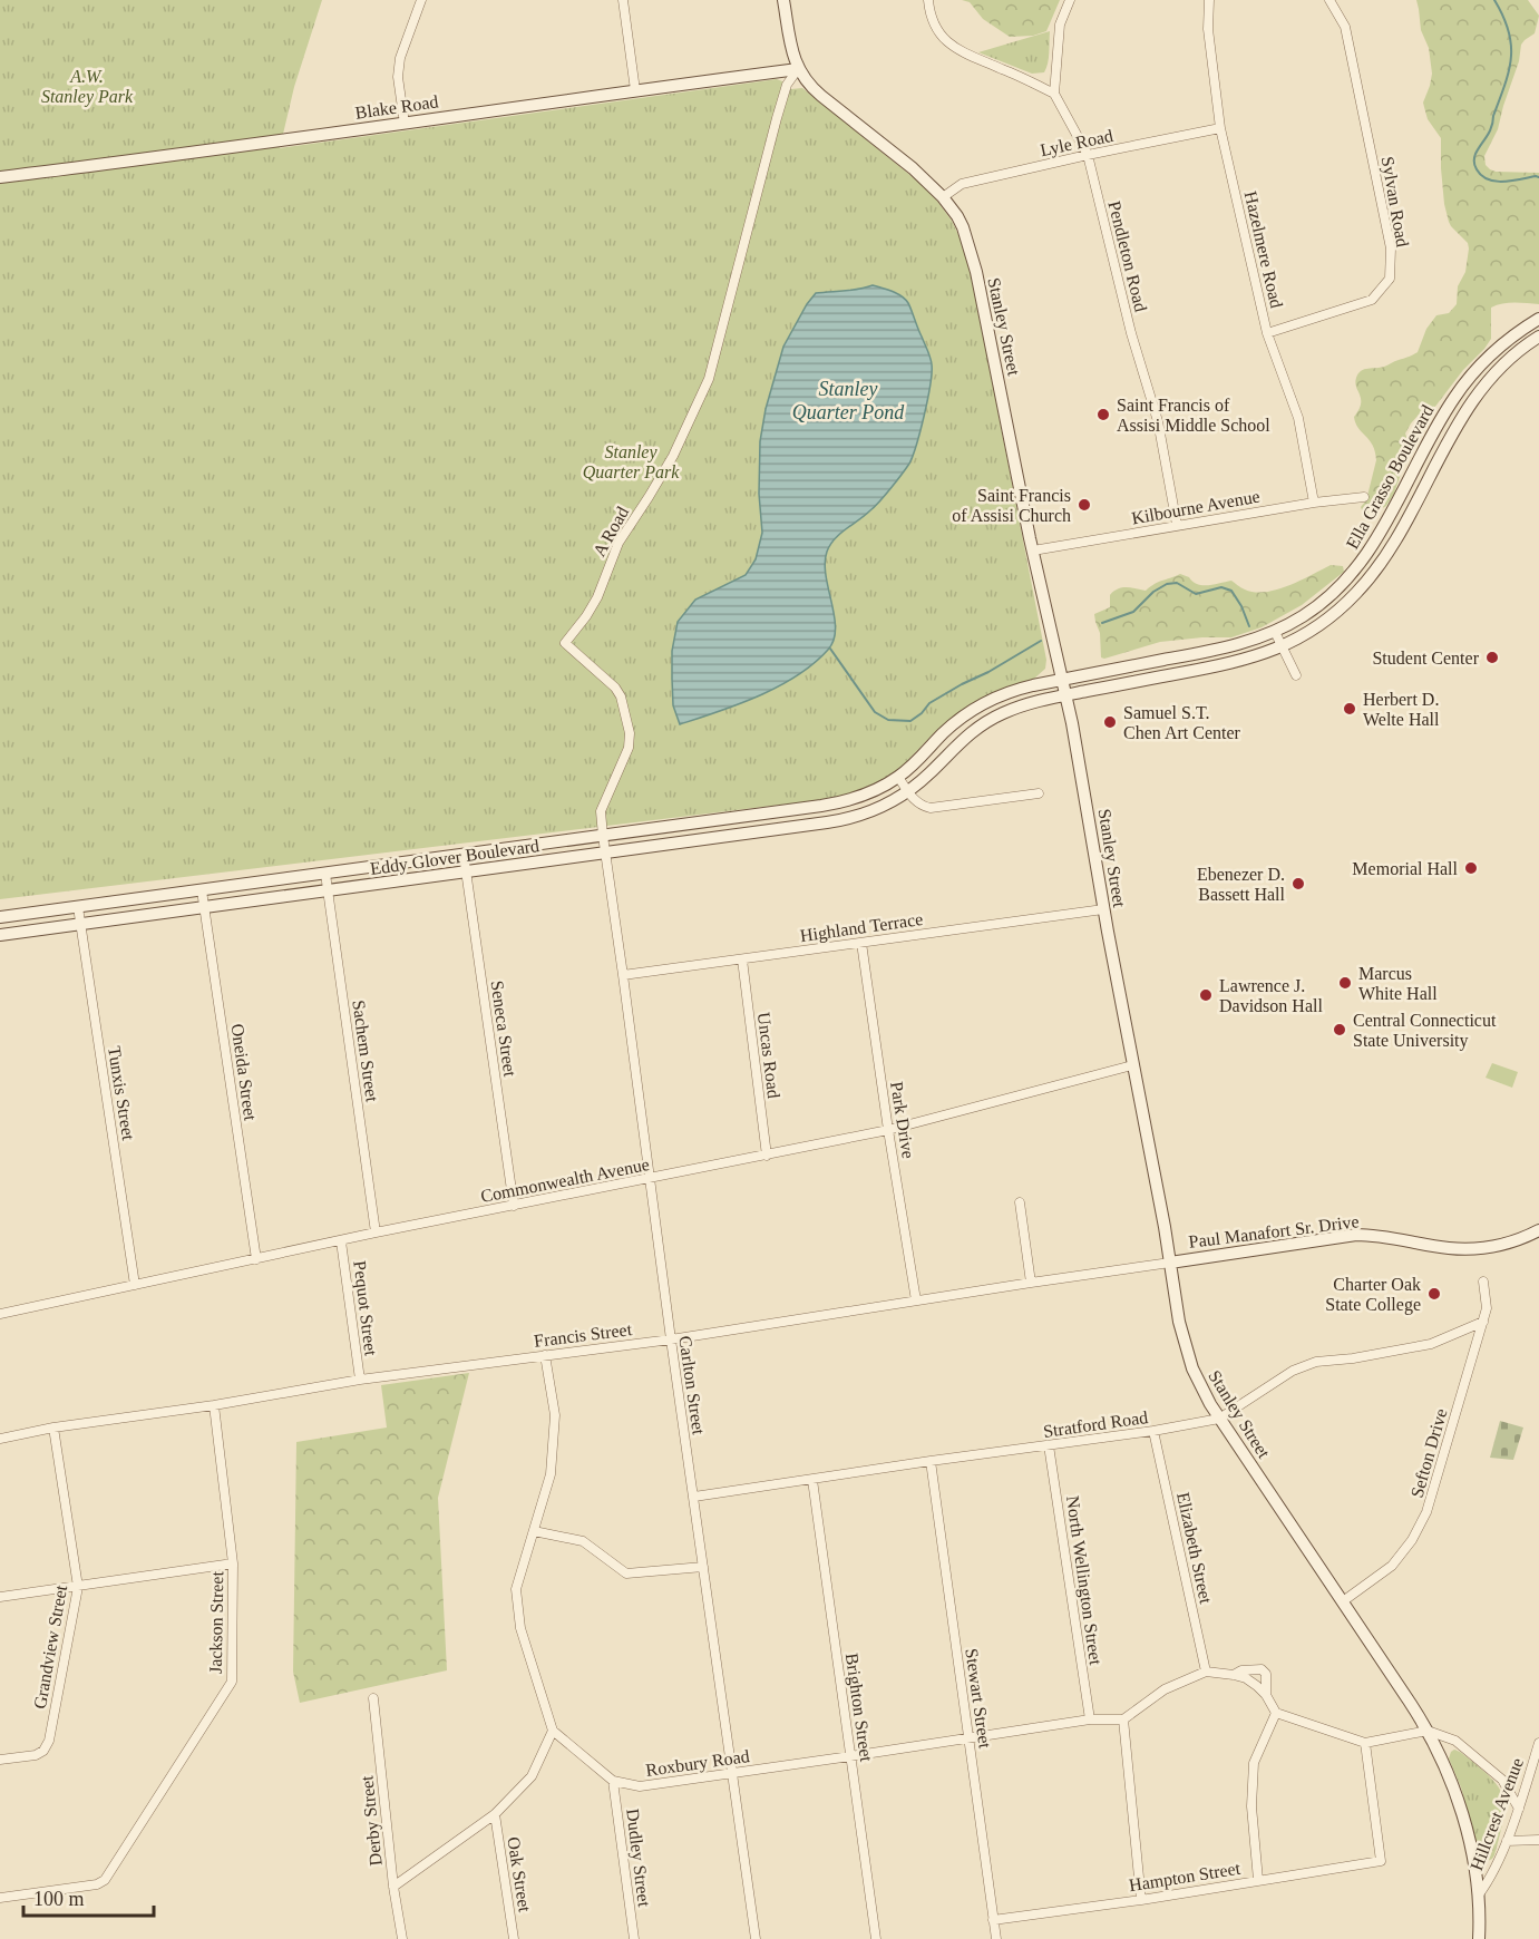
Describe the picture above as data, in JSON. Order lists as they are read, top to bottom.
{
  "streets": {
    "main road": [
      "Blake Road",
      "Stanley Street",
      "Ella Grasso Boulevard",
      "Eddy Glover Boulevard",
      "Paul Manafort Sr. Drive"
    ],
    "street": [
      "Lyle Road",
      "Sylvan Road",
      "Hazelmere Road",
      "Pendleton Road",
      "Kilbourne Avenue",
      "A Road",
      "Highland Terrace",
      "Seneca Street",
      "Sachem Street",
      "Uncas Road",
      "Oneida Street",
      "Tunxis Street",
      "Park Drive",
      "Commonwealth Avenue",
      "Pequot Street",
      "Francis Street",
      "Carlton Street",
      "Stratford Road",
      "Sefton Drive",
      "Elizabeth Street",
      "North Wellington Street",
      "Jackson Street",
      "Grandview Street",
      "Stewart Street",
      "Brighton Street",
      "Roxbury Road",
      "Hillcrest Avenue",
      "Derby Street",
      "Dudley Street",
      "Oak Street",
      "Hampton Street"
    ]
  },
  "crossings": [
    ["Blake Road", "Stanley Street"],
    ["Blake Road", "A Road"],
    ["Lyle Road", "Hazelmere Road"],
    ["Lyle Road", "Pendleton Road"],
    ["Lyle Road", "Stanley Street"],
    ["Sylvan Road", "Hazelmere Road"],
    ["Hazelmere Road", "Kilbourne Avenue"],
    ["Pendleton Road", "Kilbourne Avenue"],
    ["Stanley Street", "Ella Grasso Boulevard"],
    ["Stanley Street", "Kilbourne Avenue"],
    ["Stanley Street", "A Road"],
    ["Stanley Street", "Eddy Glover Boulevard"],
    ["Stanley Street", "Highland Terrace"],
    ["Stanley Street", "Commonwealth Avenue"],
    ["Stanley Street", "Paul Manafort Sr. Drive"],
    ["Stanley Street", "Francis Street"],
    ["Stanley Street", "Stratford Road"],
    ["Stanley Street", "Sefton Drive"],
    ["Stanley Street", "Hillcrest Avenue"],
    ["Ella Grasso Boulevard", "Eddy Glover Boulevard"],
    ["A Road", "Eddy Glover Boulevard"],
    ["A Road", "Carlton Street"],
    ["Eddy Glover Boulevard", "Seneca Street"],
    ["Eddy Glover Boulevard", "Sachem Street"],
    ["Eddy Glover Boulevard", "Oneida Street"],
    ["Eddy Glover Boulevard", "Tunxis Street"],
    ["Eddy Glover Boulevard", "Carlton Street"],
    ["Highland Terrace", "Uncas Road"],
    ["Highland Terrace", "Park Drive"],
    ["Highland Terrace", "Carlton Street"],
    ["Seneca Street", "Commonwealth Avenue"],
    ["Sachem Street", "Commonwealth Avenue"],
    ["Uncas Road", "Commonwealth Avenue"],
    ["Oneida Street", "Commonwealth Avenue"],
    ["Tunxis Street", "Commonwealth Avenue"],
    ["Park Drive", "Commonwealth Avenue"],
    ["Park Drive", "Francis Street"],
    ["Commonwealth Avenue", "Pequot Street"],
    ["Commonwealth Avenue", "Carlton Street"],
    ["Paul Manafort Sr. Drive", "Francis Street"],
    ["Pequot Street", "Francis Street"],
    ["Francis Street", "Carlton Street"],
    ["Francis Street", "Jackson Street"],
    ["Francis Street", "Grandview Street"],
    ["Carlton Street", "Stratford Road"],
    ["Carlton Street", "Roxbury Road"],
    ["Stratford Road", "Sefton Drive"],
    ["Stratford Road", "Elizabeth Street"],
    ["Stratford Road", "North Wellington Street"],
    ["Stratford Road", "Stewart Street"],
    ["Stratford Road", "Brighton Street"],
    ["North Wellington Street", "Roxbury Road"],
    ["Stewart Street", "Roxbury Road"],
    ["Stewart Street", "Hampton Street"],
    ["Brighton Street", "Roxbury Road"],
    ["Roxbury Road", "Dudley Street"]
  ],
  "water": ["Stanley Quarter Pond"],
  "parks": ["A.W. Stanley Park", "Stanley Quarter Park"],
  "places": [
    "Saint Francis of Assisi Middle School",
    "Saint Francis of Assisi Church",
    "Student Center",
    "Herbert D. Welte Hall",
    "Samuel S.T. Chen Art Center",
    "Memorial Hall",
    "Ebenezer D. Bassett Hall",
    "Marcus White Hall",
    "Lawrence J. Davidson Hall",
    "Central Connecticut State University",
    "Charter Oak State College"
  ],
  "scale_bar": "100 m"
}
